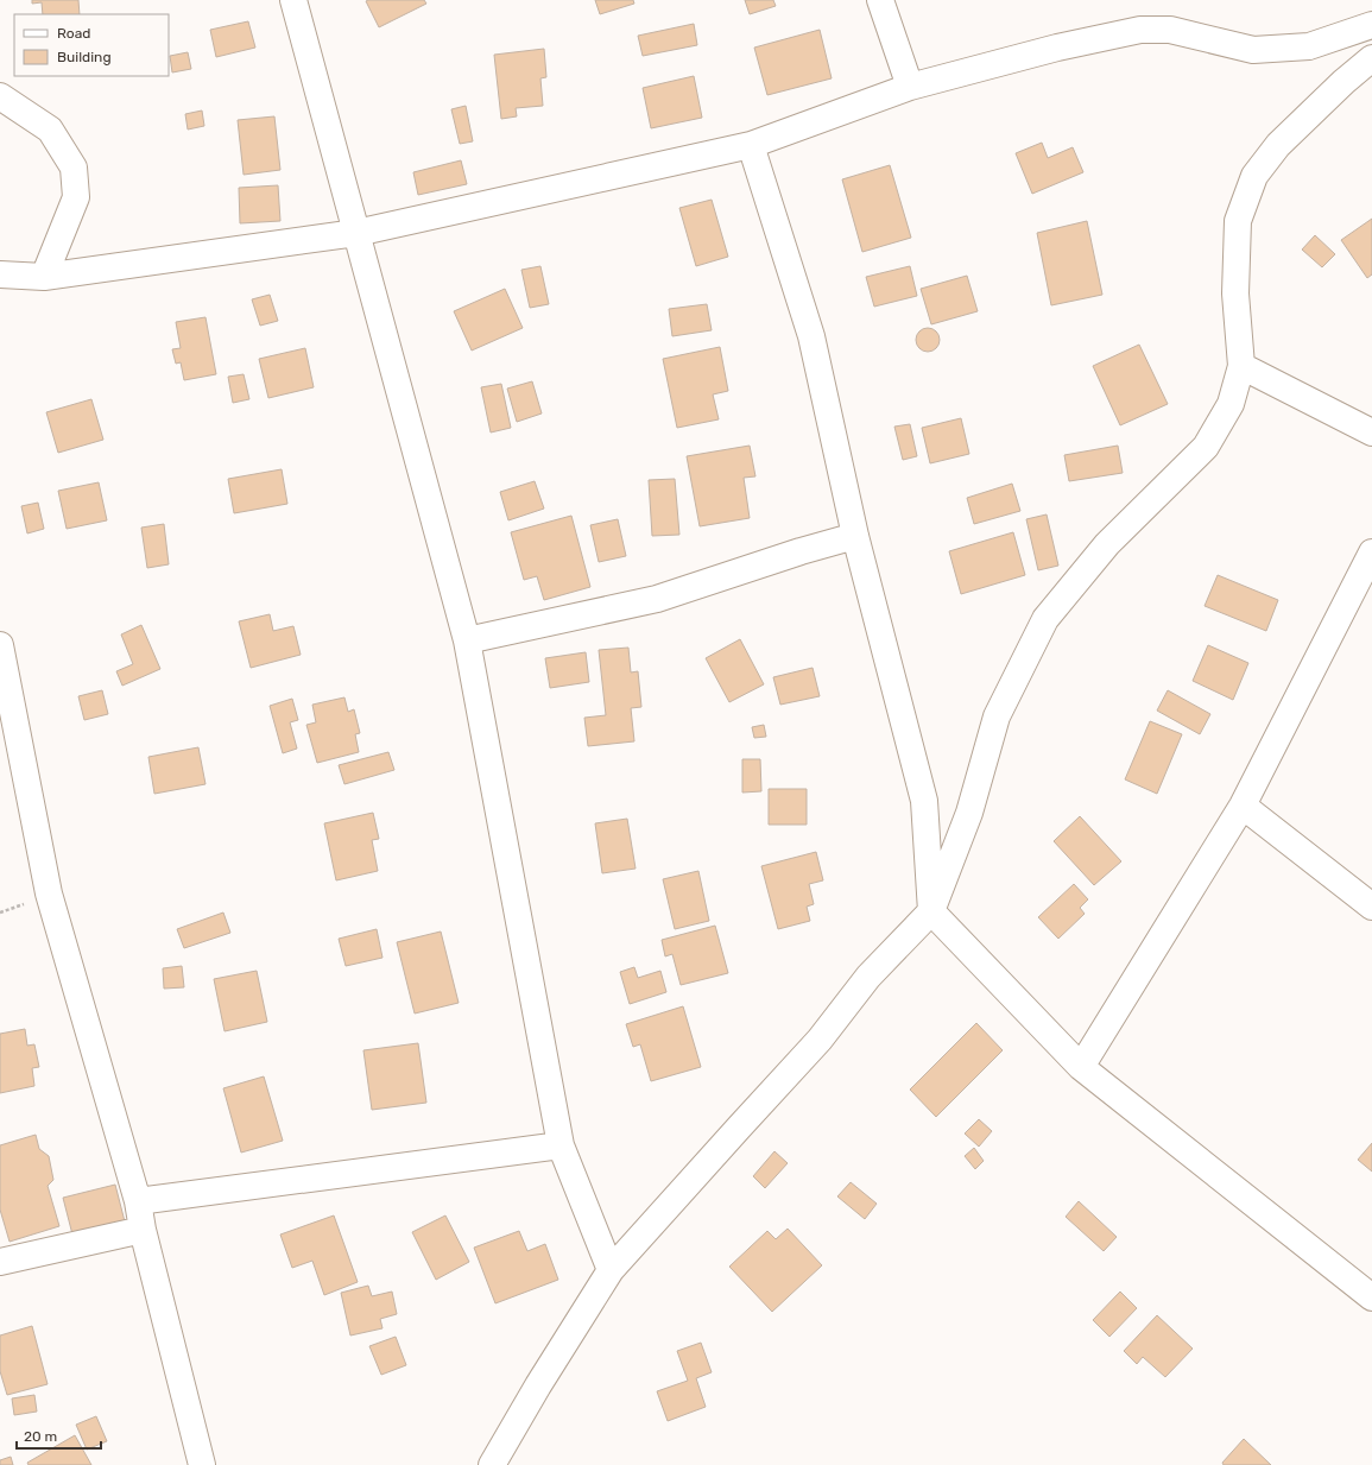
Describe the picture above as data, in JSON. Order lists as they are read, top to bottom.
{
  "legend": ["Road", "Building"],
  "scale_bar": "20 m"
}
